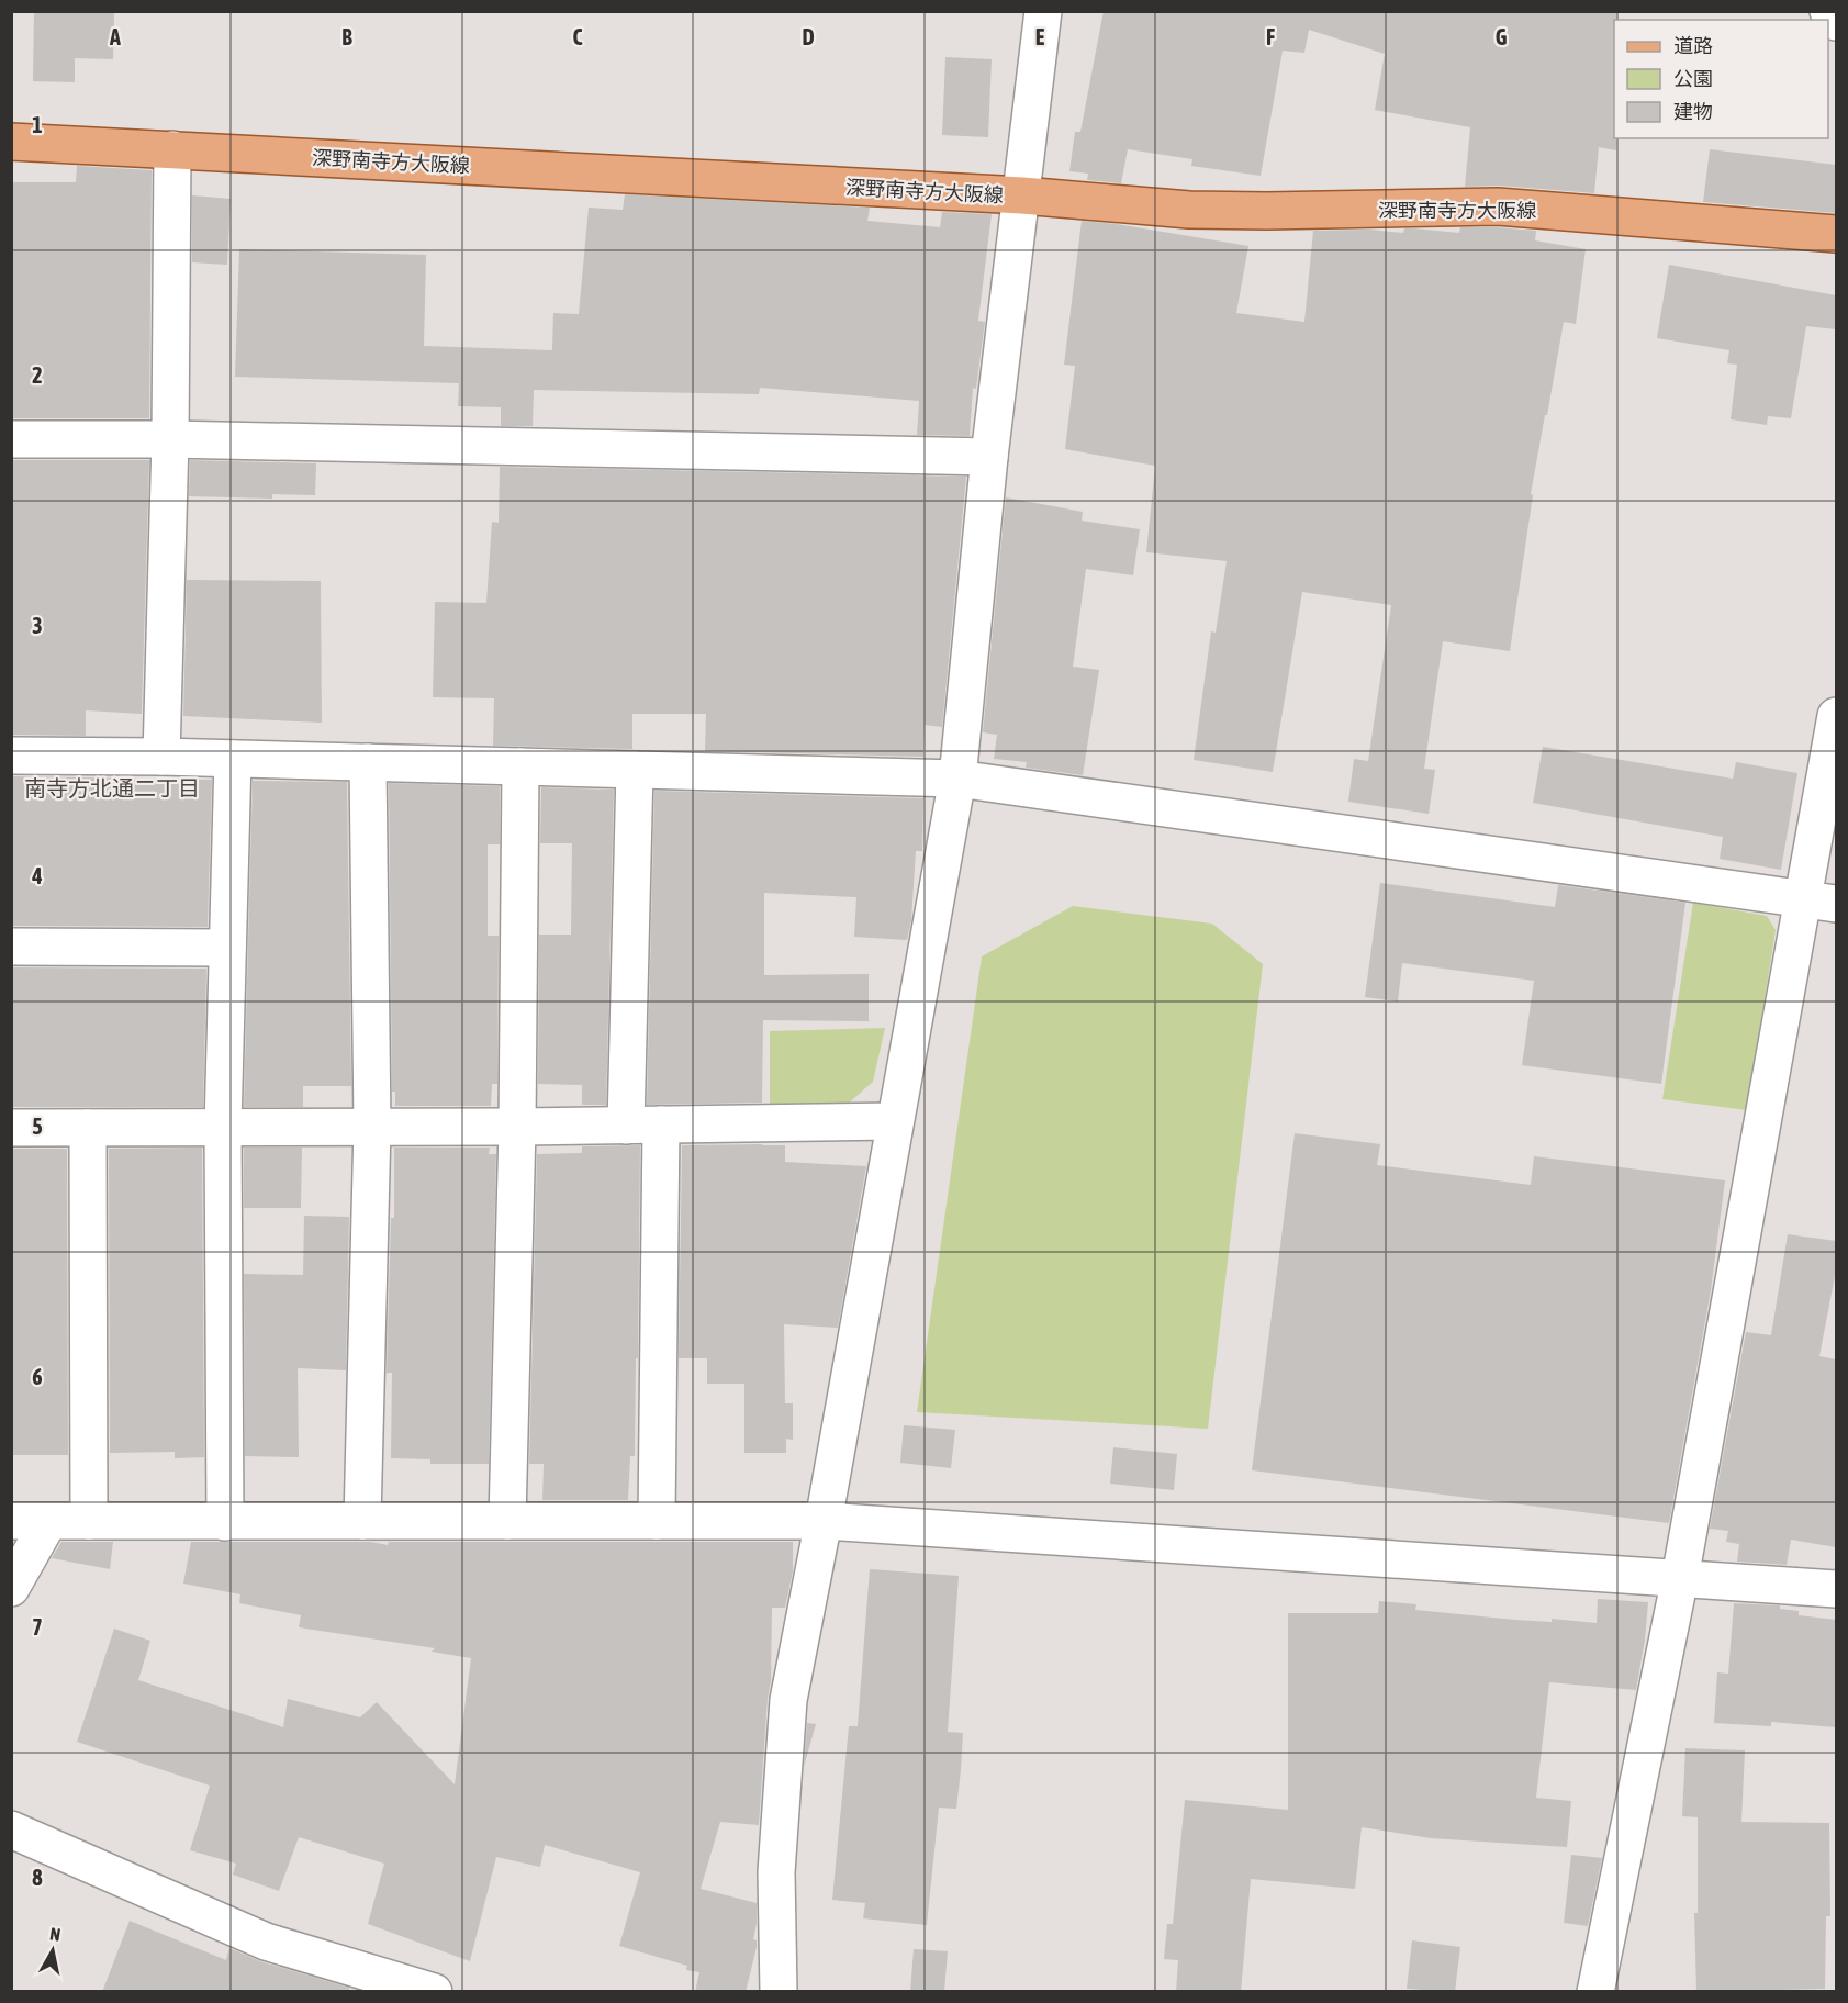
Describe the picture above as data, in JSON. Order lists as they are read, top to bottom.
{
  "streets": {
    "main road": ["深野南寺方大阪線"]
  },
  "districts": ["南寺方北通二丁目"],
  "legend": ["道路", "公園", "建物"],
  "north": "top",
  "grid": {
    "columns": [
      "A",
      "B",
      "C",
      "D",
      "E",
      "F",
      "G"
    ],
    "rows": [
      "1",
      "2",
      "3",
      "4",
      "5",
      "6",
      "7",
      "8"
    ]
  }
}
